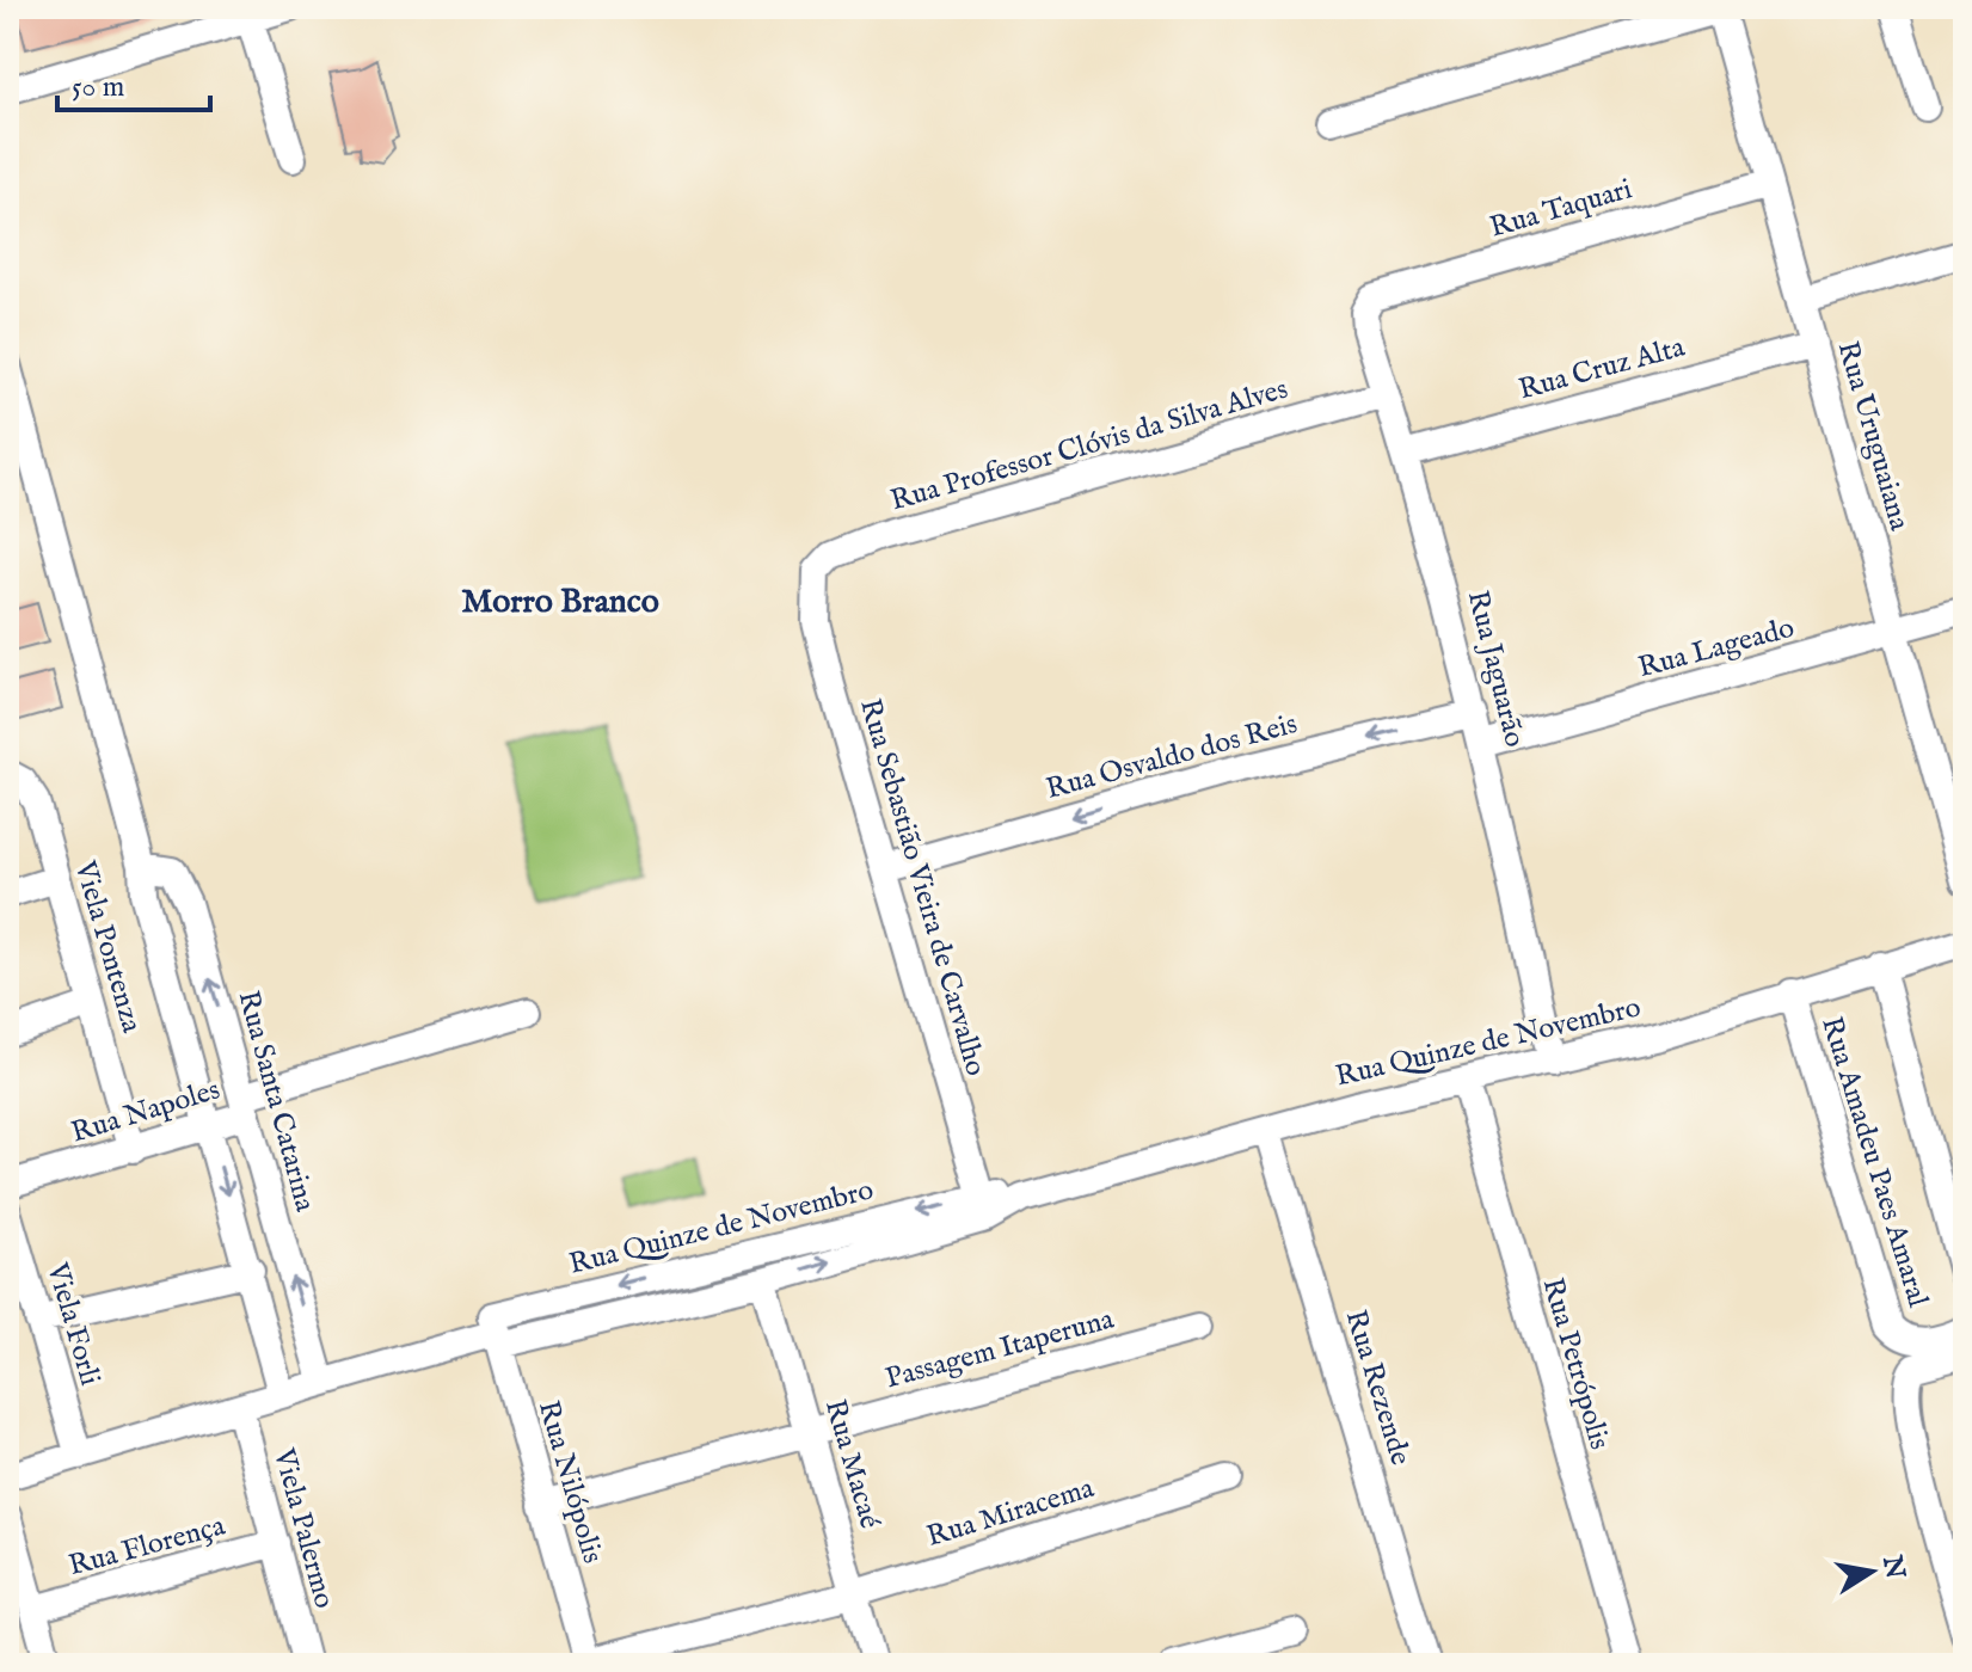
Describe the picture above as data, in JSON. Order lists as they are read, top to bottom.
{
  "streets": {
    "street": [
      "Rua Taquari",
      "Rua Cruz Alta",
      "Rua Uruguaiana",
      "Rua Professor Clóvis da Silva Alves",
      "Rua Lageado",
      "Rua Jaguarão",
      "Rua Osvaldo dos Reis",
      "Rua Sebastião Vieira de Carvalho",
      "Viela Pontenza",
      "Rua Quinze de Novembro",
      "Rua Santa Catarina",
      "Rua Napoles",
      "Rua Amadeu Paes Amaral",
      "Viela Forli",
      "Passagem Itaperuna",
      "Rua Petrópolis",
      "Rua Rezende",
      "Rua Macaé",
      "Rua Nilópolis",
      "Rua Miracema",
      "Viela Palermo",
      "Rua Florença"
    ]
  },
  "crossings": [
    ["Rua Taquari", "Rua Uruguaiana"],
    ["Rua Taquari", "Rua Jaguarão"],
    ["Rua Cruz Alta", "Rua Uruguaiana"],
    ["Rua Cruz Alta", "Rua Jaguarão"],
    ["Rua Uruguaiana", "Rua Lageado"],
    ["Rua Professor Clóvis da Silva Alves", "Rua Jaguarão"],
    ["Rua Professor Clóvis da Silva Alves", "Rua Sebastião Vieira de Carvalho"],
    ["Rua Lageado", "Rua Jaguarão"],
    ["Rua Jaguarão", "Rua Osvaldo dos Reis"],
    ["Rua Jaguarão", "Rua Quinze de Novembro"],
    ["Rua Osvaldo dos Reis", "Rua Sebastião Vieira de Carvalho"],
    ["Rua Sebastião Vieira de Carvalho", "Rua Quinze de Novembro"],
    ["Viela Pontenza", "Rua Napoles"],
    ["Rua Quinze de Novembro", "Rua Santa Catarina"],
    ["Rua Quinze de Novembro", "Rua Amadeu Paes Amaral"],
    ["Rua Quinze de Novembro", "Viela Forli"],
    ["Rua Quinze de Novembro", "Rua Petrópolis"],
    ["Rua Quinze de Novembro", "Rua Rezende"],
    ["Rua Quinze de Novembro", "Rua Macaé"],
    ["Rua Quinze de Novembro", "Rua Nilópolis"],
    ["Rua Quinze de Novembro", "Viela Palermo"],
    ["Rua Santa Catarina", "Rua Napoles"],
    ["Passagem Itaperuna", "Rua Macaé"],
    ["Passagem Itaperuna", "Rua Nilópolis"],
    ["Rua Macaé", "Rua Miracema"],
    ["Rua Nilópolis", "Rua Miracema"],
    ["Viela Palermo", "Rua Florença"]
  ],
  "one_way": ["Rua Osvaldo dos Reis"],
  "districts": ["Morro Branco"],
  "scale_bar": "50 m",
  "north": "right"
}
